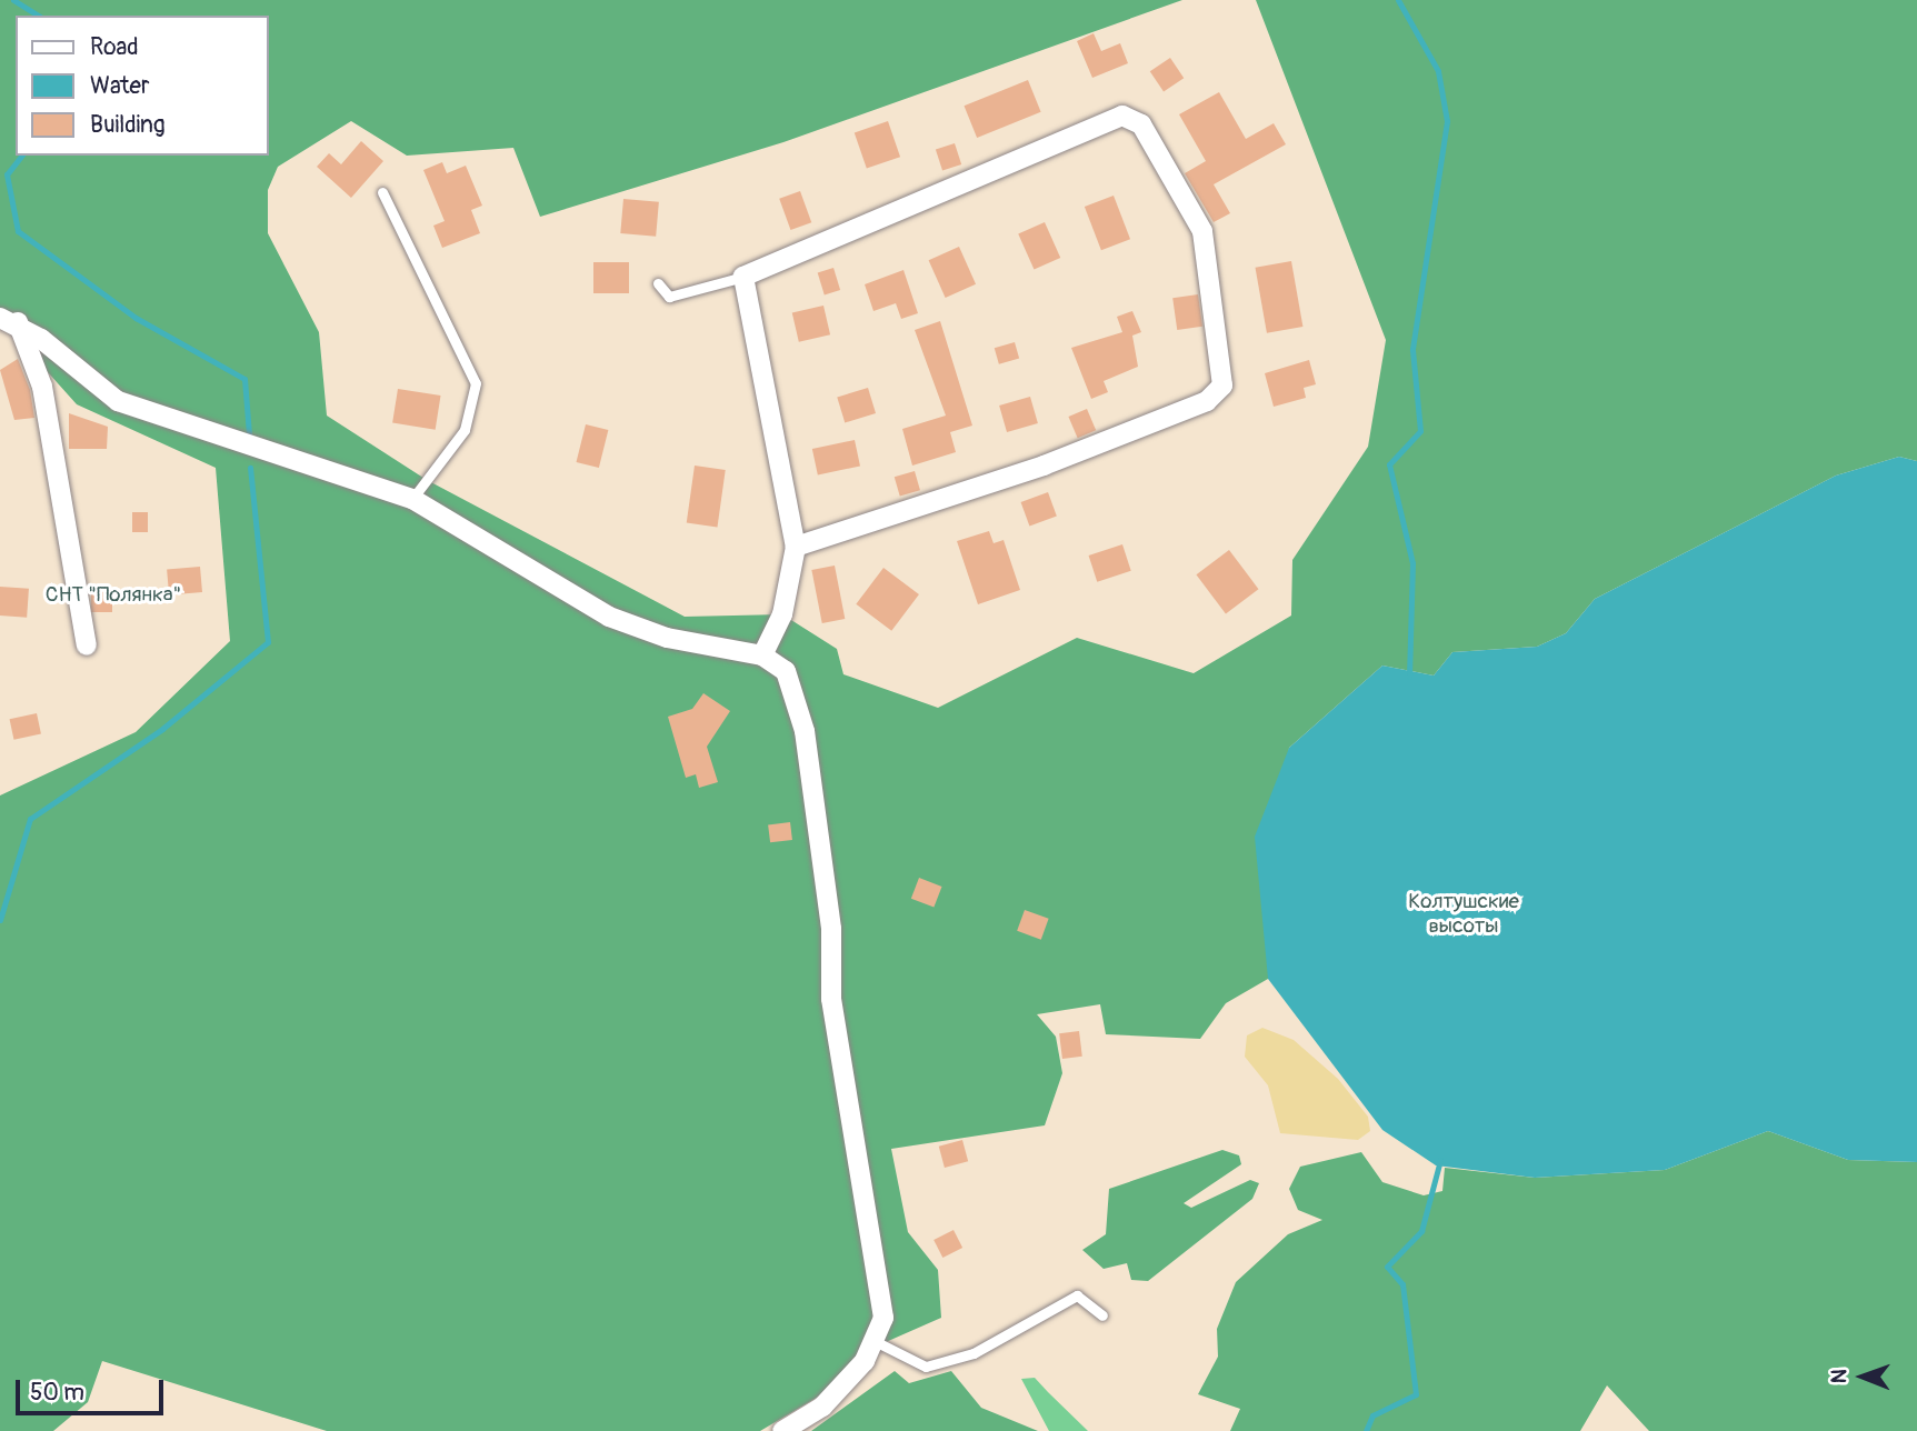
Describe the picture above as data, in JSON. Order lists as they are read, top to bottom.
{
  "parks": ["СНТ \"Полянка\"", "Колтушские высоты"],
  "legend": ["Road", "Water", "Building"],
  "scale_bar": "50 m",
  "north": "left"
}
